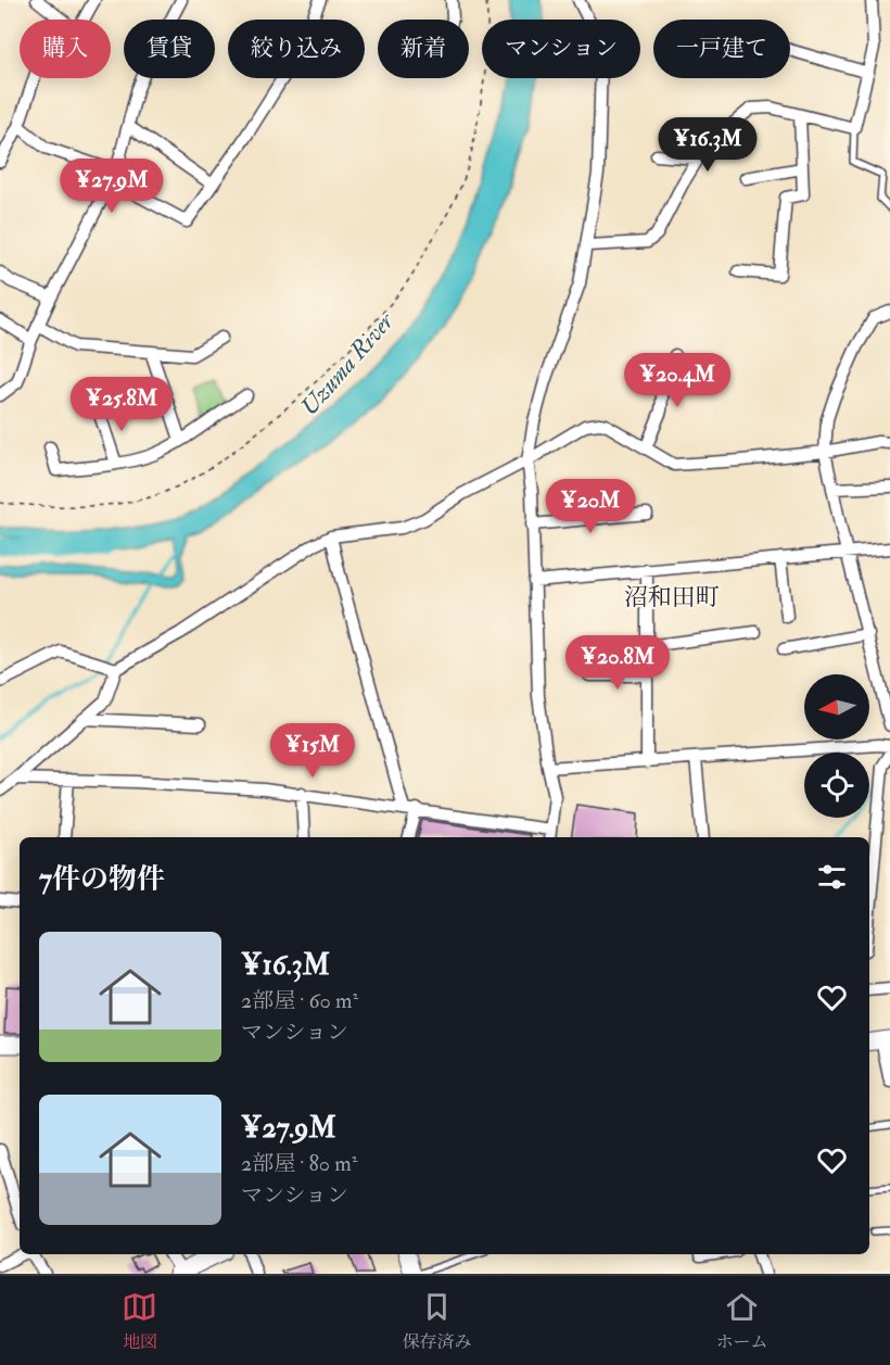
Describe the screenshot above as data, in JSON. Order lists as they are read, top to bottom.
{
  "districts": ["沼和田町"],
  "water": ["Uzuma River"],
  "north": "left",
  "page": {
    "chip": [
      "購入",
      "賃貸",
      "絞り込み",
      "新着",
      "マンション",
      "一戸建て"
    ],
    "price": [
      "¥16.3M",
      "¥27.9M",
      "¥20.4M",
      "¥25.8M",
      "¥20M",
      "¥20.8M",
      "¥15M"
    ],
    "heading": "7件の物件",
    "list": [
      {
        "name": "¥16.3M",
        "note": "2部屋 · 60 m² · マンション"
      },
      {
        "name": "¥27.9M",
        "note": "2部屋 · 80 m² · マンション"
      }
    ],
    "tabs": ["地図", "保存済み", "ホーム"]
  }
}
